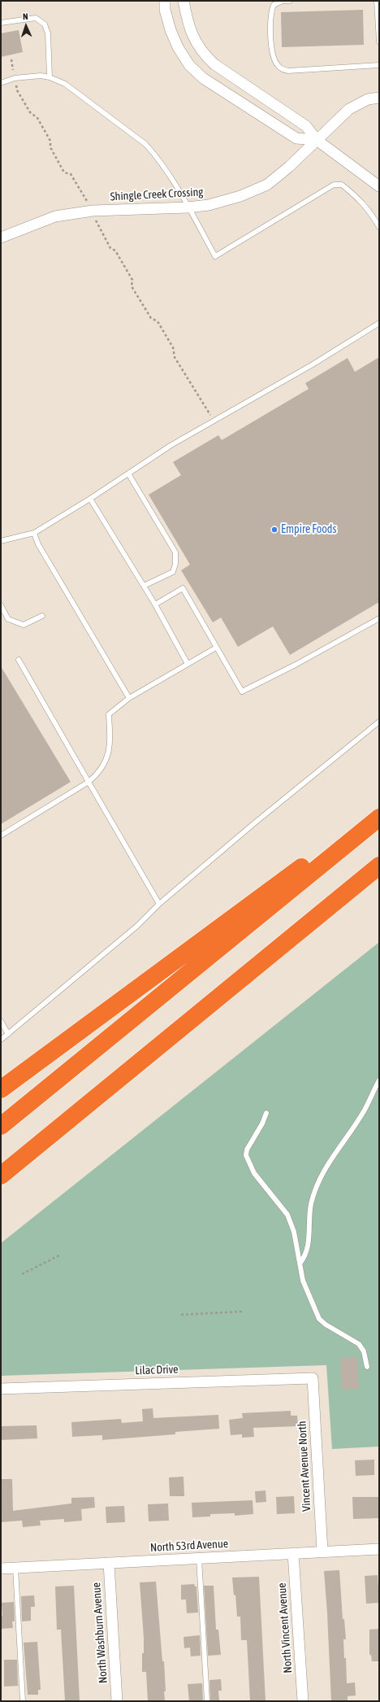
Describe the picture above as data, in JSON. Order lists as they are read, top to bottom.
{
  "streets": {
    "street": [
      "Shingle Creek Crossing",
      "Lilac Drive",
      "Vincent Avenue North",
      "North 53rd Avenue",
      "North Vincent Avenue",
      "North Washburn Avenue"
    ]
  },
  "crossings": [
    ["Lilac Drive", "Vincent Avenue North"],
    ["Vincent Avenue North", "North 53rd Avenue"],
    ["North 53rd Avenue", "North Vincent Avenue"],
    ["North 53rd Avenue", "North Washburn Avenue"]
  ],
  "places": ["Empire Foods"],
  "north": "top"
}
